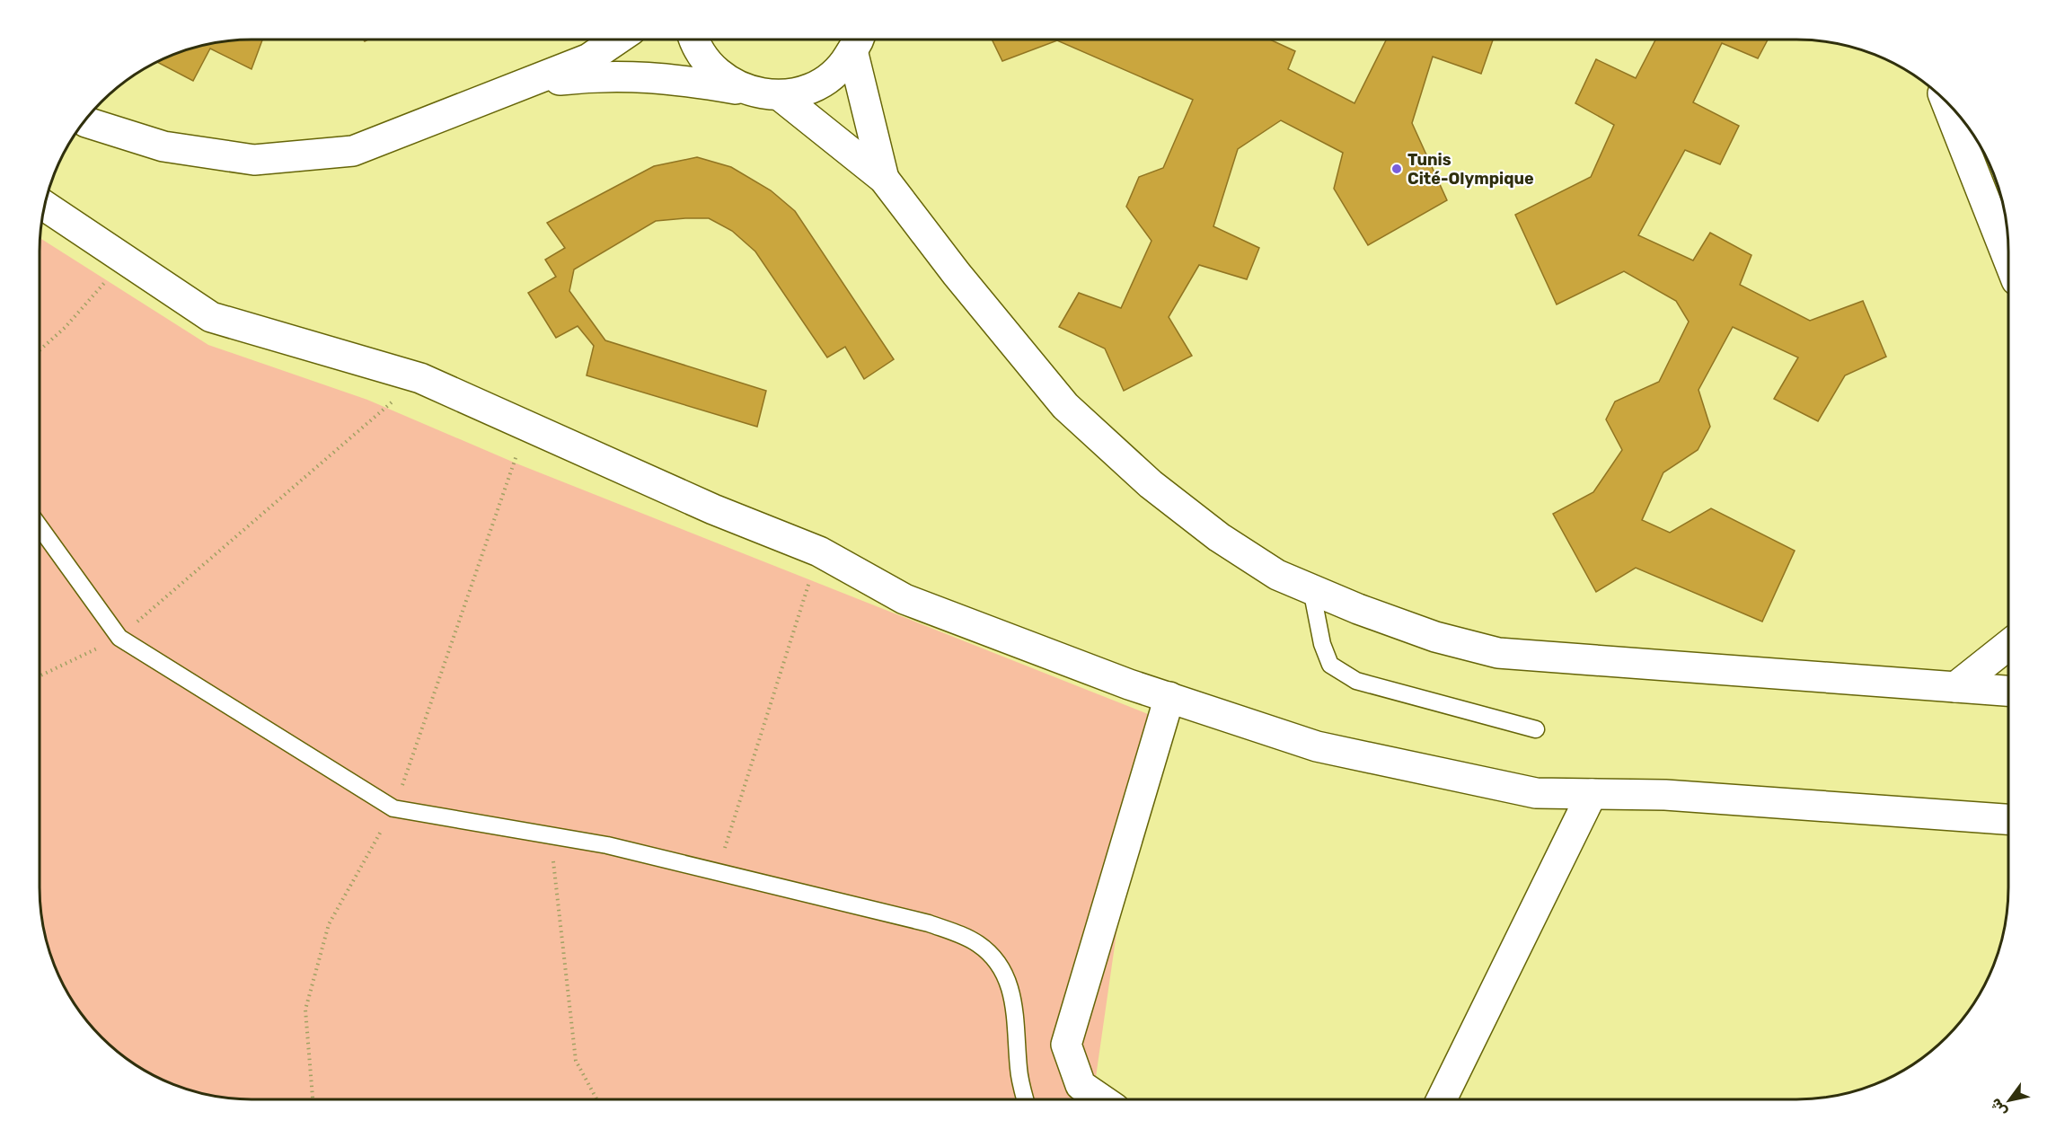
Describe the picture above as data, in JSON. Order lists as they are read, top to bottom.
{
  "places": ["Tunis Cité-Olympique"],
  "north": "bottom left"
}
